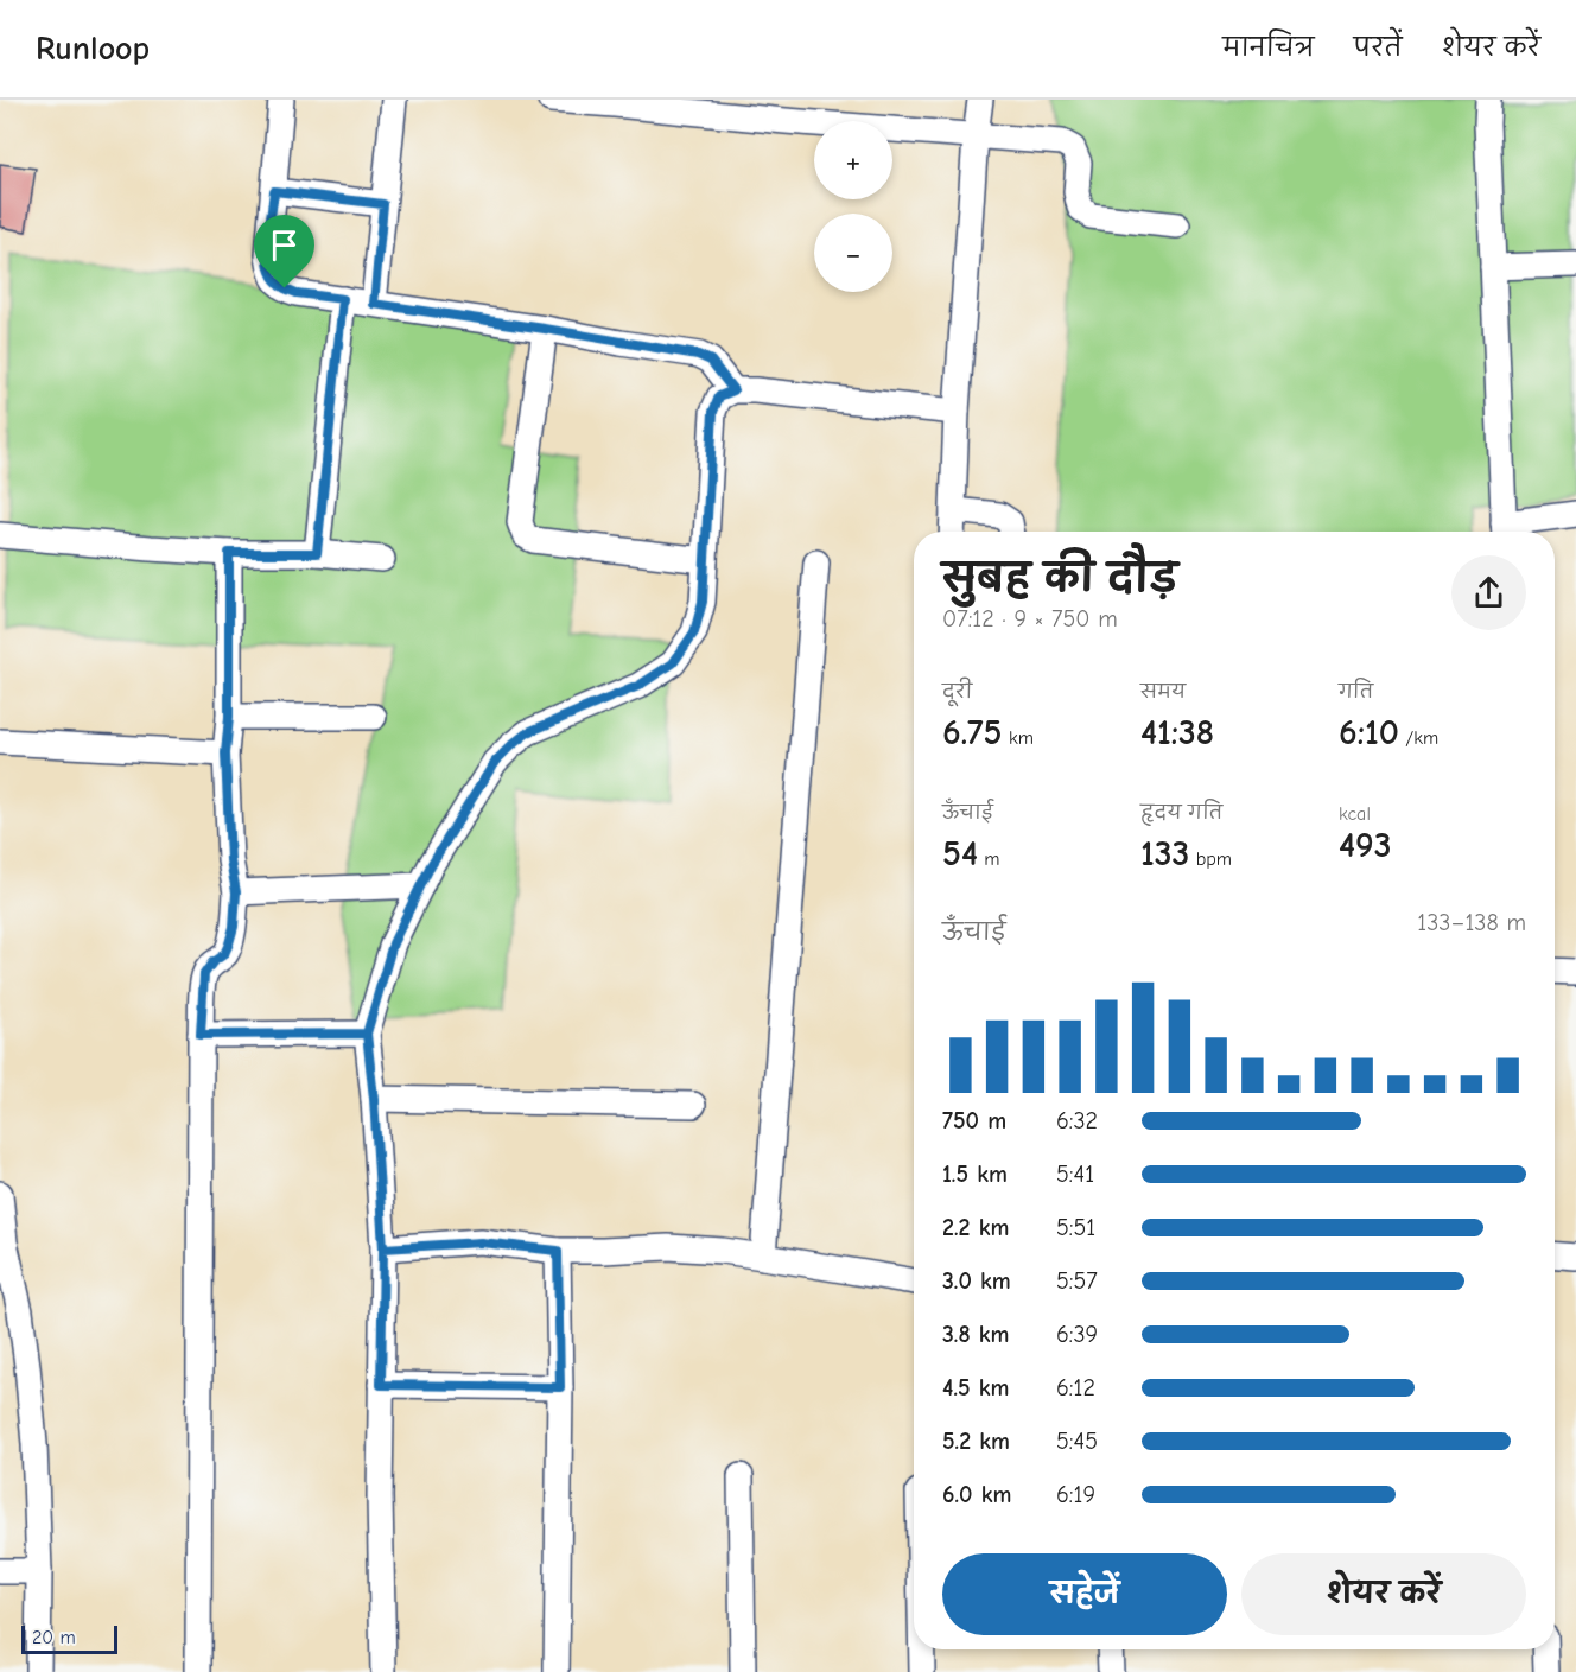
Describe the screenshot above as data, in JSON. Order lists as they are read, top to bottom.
{
  "scale_bar": "20 m",
  "page": {
    "header": "Runloop",
    "nav": ["मानचित्र", "परतें", "शेयर करें"],
    "map_buttons": ["+", "−"],
    "heading": ["सुबह की दौड़", "07:12 · 9 × 750 m"],
    "stats": [
      ["दूरी", "6.75 km"],
      ["समय", "41:38"],
      ["गति", "6:10 /km"],
      ["ऊँचाई", "54 m"],
      ["हृदय गति", "133 bpm"],
      ["kcal", "493"]
    ],
    "chart": ["ऊँचाई", "133–138 m"],
    "list": [
      {
        "name": "750 m",
        "note": "6:32"
      },
      {
        "name": "1.5 km",
        "note": "5:41"
      },
      {
        "name": "2.2 km",
        "note": "5:51"
      },
      {
        "name": "3.0 km",
        "note": "5:57"
      },
      {
        "name": "3.8 km",
        "note": "6:39"
      },
      {
        "name": "4.5 km",
        "note": "6:12"
      },
      {
        "name": "5.2 km",
        "note": "5:45"
      },
      {
        "name": "6.0 km",
        "note": "6:19"
      }
    ],
    "buttons": ["सहेजें", "शेयर करें"],
    "scale": "20 m"
  }
}
